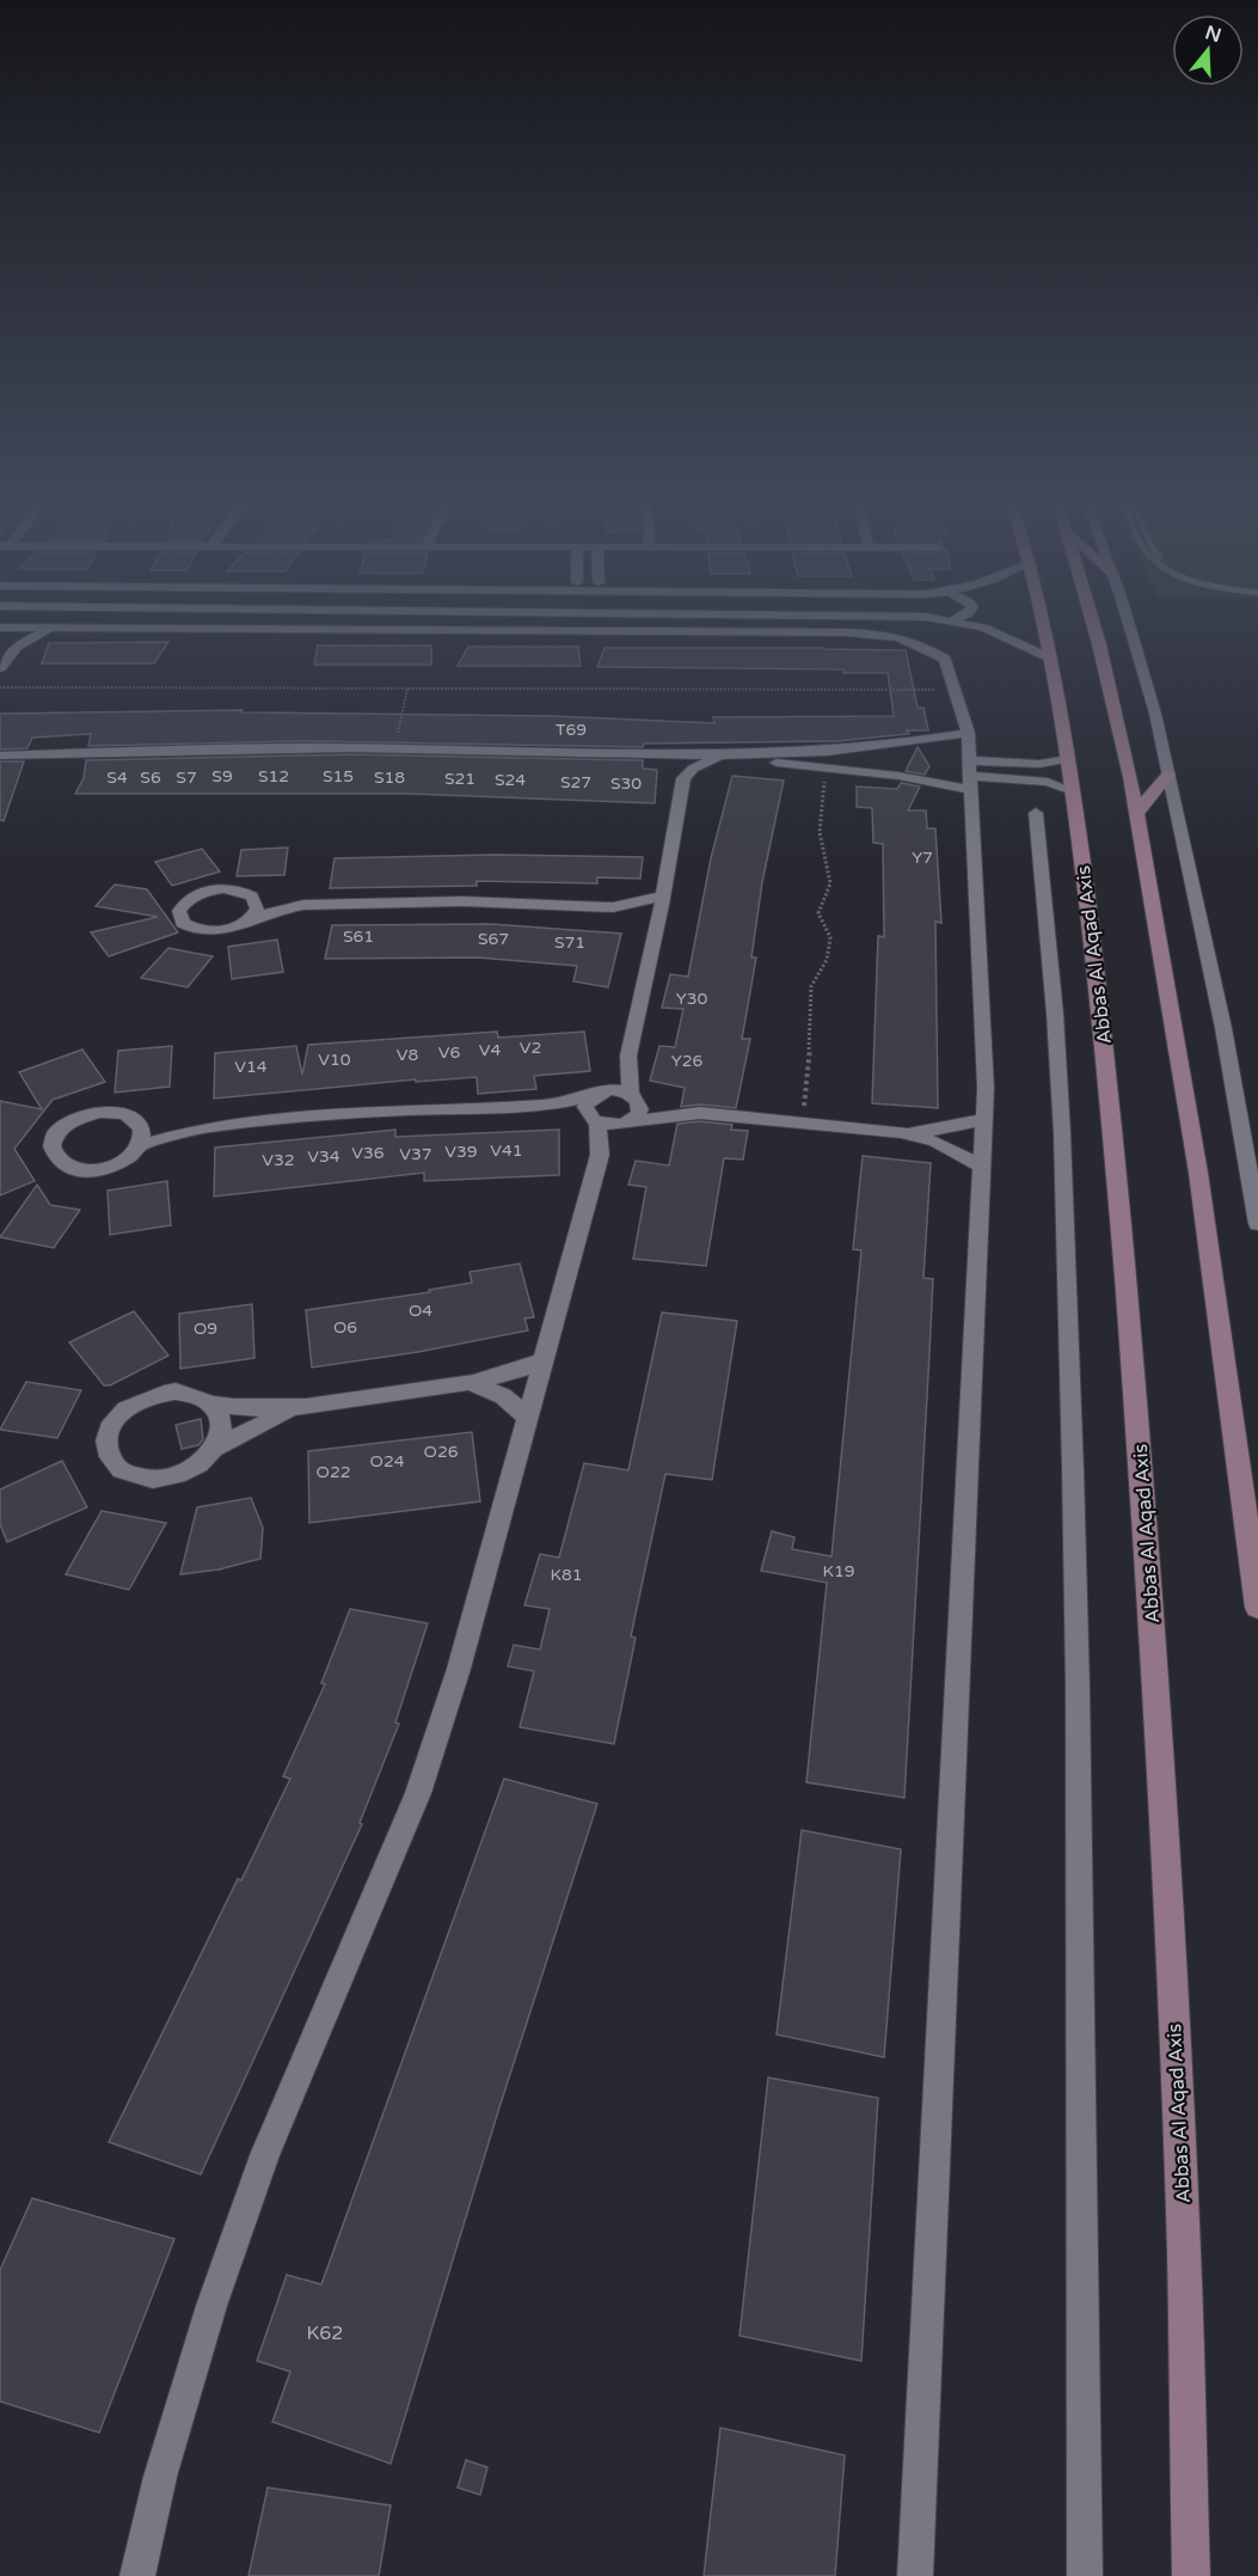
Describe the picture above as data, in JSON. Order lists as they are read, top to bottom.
{
  "streets": {
    "main road": ["Abbas Al Aqad Axis"]
  },
  "house_numbers": [
    "T69",
    "S9",
    "S12",
    "S15",
    "S4",
    "S6",
    "S7",
    "S18",
    "S21",
    "S24",
    "S27",
    "S30",
    "Y7",
    "S61",
    "S67",
    "S71",
    "Y30",
    "V2",
    "V4",
    "V6",
    "V8",
    "V10",
    "Y26",
    "V14",
    "V41",
    "V39",
    "V36",
    "V37",
    "V34",
    "V32",
    "O4",
    "O6",
    "O9",
    "O26",
    "O24",
    "O22",
    "K19",
    "K81",
    "K62"
  ],
  "north": "top"
}
